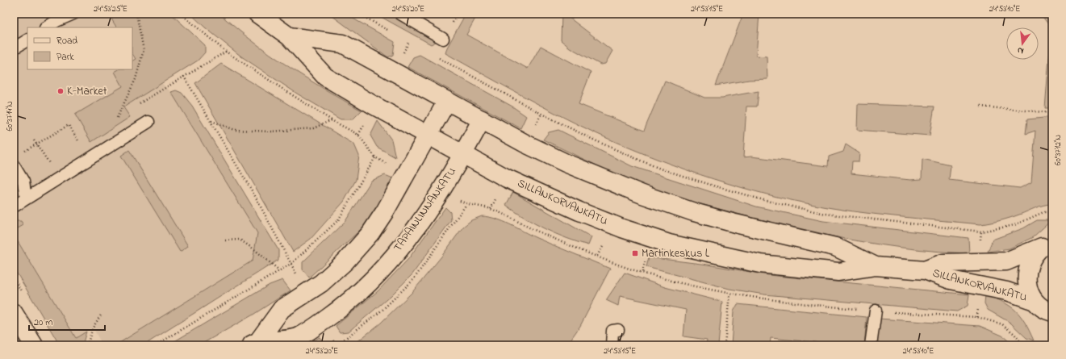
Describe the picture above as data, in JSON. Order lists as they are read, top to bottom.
{
  "streets": {
    "main road": ["SILLANKORVANKATU", "TAPAINLINNANKATU"]
  },
  "crossings": [
    ["SILLANKORVANKATU", "TAPAINLINNANKATU"]
  ],
  "places": {
    "other": ["K-Market"],
    "transit": ["Martinkeskus L"]
  },
  "legend": ["Road", "Park"],
  "scale_bar": "20 m",
  "north": "bottom",
  "coordinates": [
    "24°53'25\"E",
    "24°53'20\"E",
    "24°53'15\"E",
    "24°53'10\"E",
    "60°37'14\"N",
    "60°37'12\"N"
  ]
}
